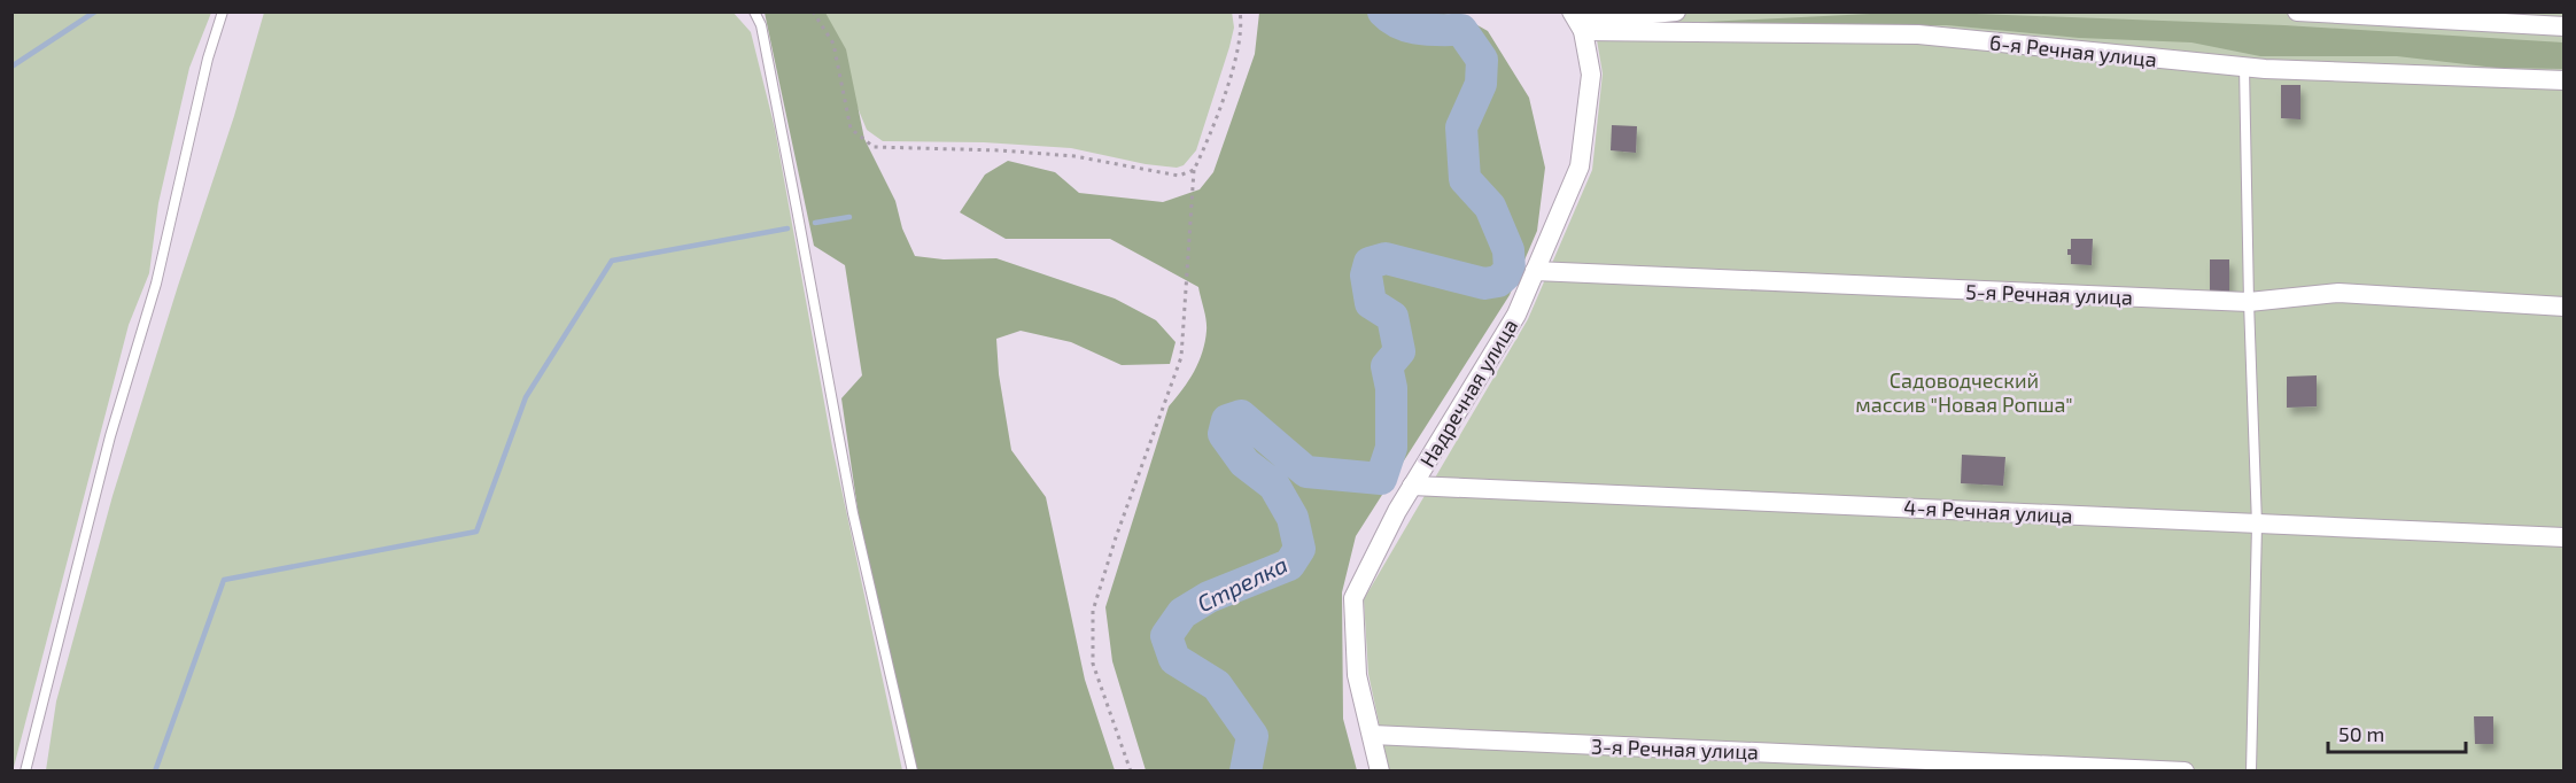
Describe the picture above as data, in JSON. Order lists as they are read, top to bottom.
{
  "streets": {
    "street": [
      "6-я Речная улица",
      "5-я Речная улица",
      "Надречная улица",
      "4-я Речная улица",
      "3-я Речная улица"
    ]
  },
  "crossings": [
    ["6-я Речная улица", "Надречная улица"],
    ["5-я Речная улица", "Надречная улица"],
    ["Надречная улица", "4-я Речная улица"],
    ["Надречная улица", "3-я Речная улица"]
  ],
  "water": ["Стрелка"],
  "parks": ["Садоводческий массив \"Новая Ропша\""],
  "scale_bar": "50 m"
}
